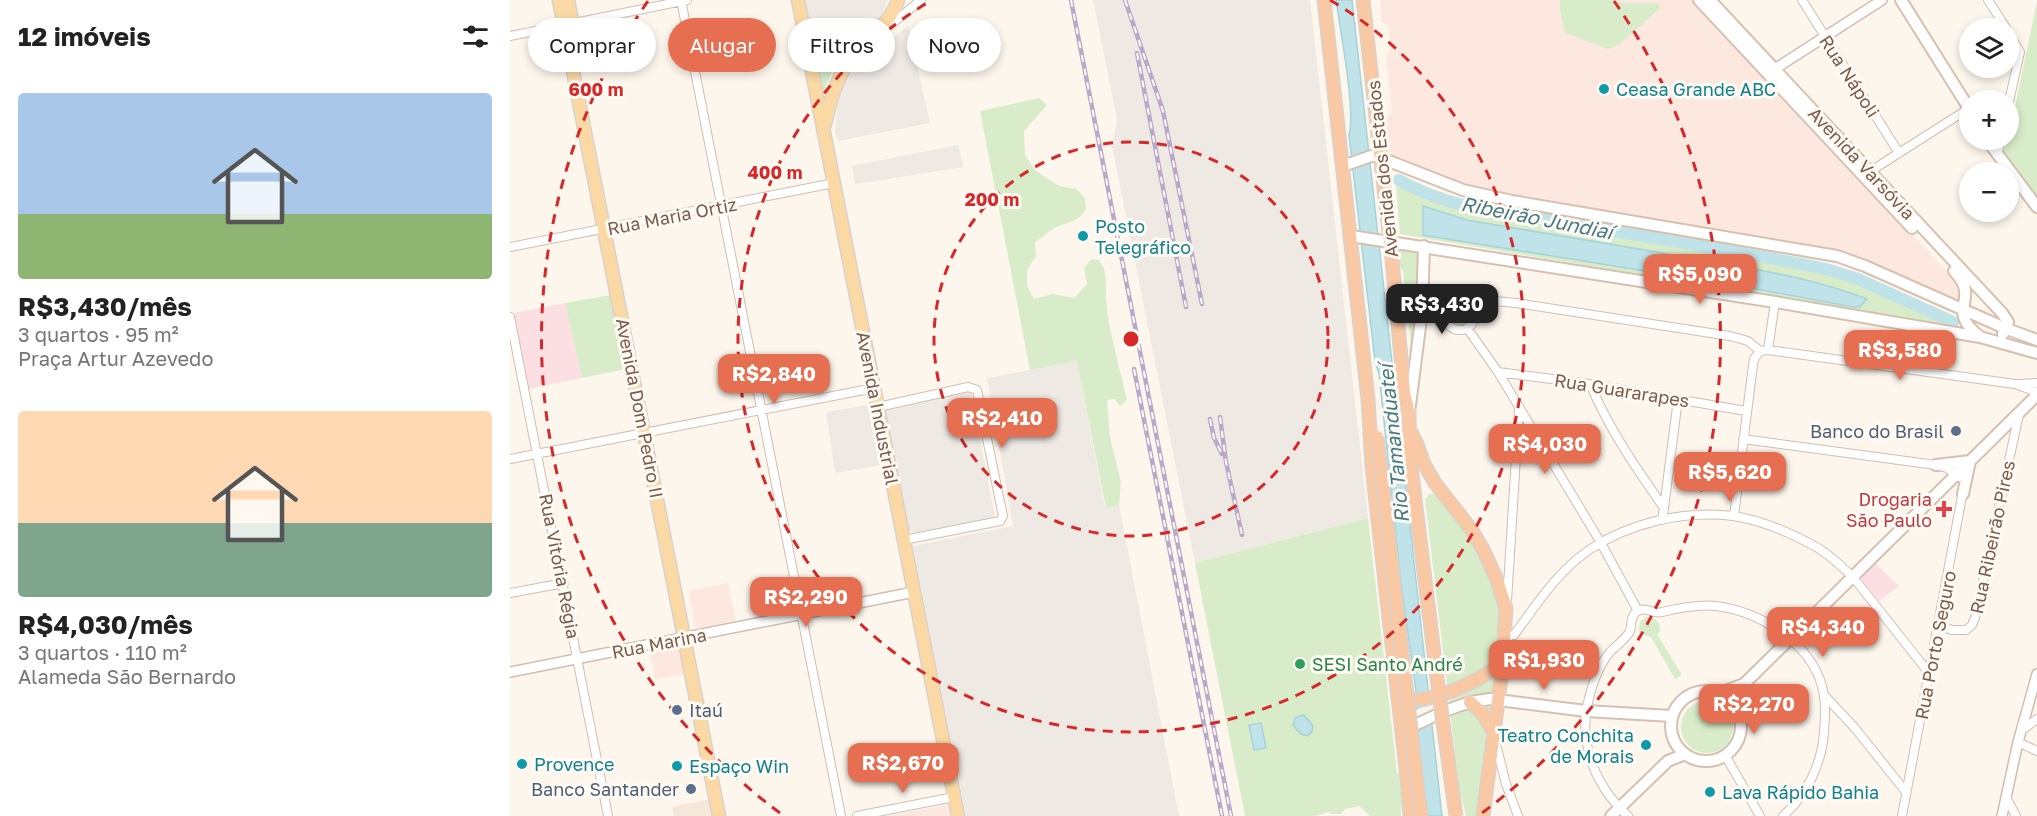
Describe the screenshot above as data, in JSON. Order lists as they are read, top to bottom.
{
  "streets": {
    "highway": ["Avenida dos Estados"],
    "main road": ["Avenida Varsóvia", "Avenida Dom Pedro II", "Avenida Industrial"],
    "street": [
      "Rua Nápoli",
      "Rua Maria Ortiz",
      "Rua Guararapes",
      "Rua Ribeirão Pires",
      "Rua Vitória Régia",
      "Rua Marina",
      "Rua Porto Seguro"
    ]
  },
  "crossings": [
    ["Rua Maria Ortiz", "Avenida Dom Pedro II"],
    ["Rua Maria Ortiz", "Avenida Industrial"],
    ["Avenida Dom Pedro II", "Rua Marina"],
    ["Avenida Industrial", "Rua Marina"],
    ["Rua Ribeirão Pires", "Rua Porto Seguro"],
    ["Rua Vitória Régia", "Rua Marina"]
  ],
  "water": ["Ribeirão Jundiaí", "Rio Tamanduateí"],
  "places": {
    "other": [
      "Ceasa Grande ABC",
      "Posto Telegráfico",
      "Banco do Brasil",
      "SESI Santo André",
      "Itaú",
      "Teatro Conchita de Morais",
      "Provence",
      "Espaço Win",
      "Banco Santander",
      "Lava Rápido Bahia"
    ],
    "health": ["Drogaria São Paulo"]
  },
  "page": {
    "heading": "12 imóveis",
    "map_buttons": ["+", "−"],
    "chip": [
      "Comprar",
      "Alugar",
      "Filtros",
      "Novo"
    ],
    "list": [
      {
        "name": "R$3,430/mês",
        "note": "3 quartos · 95 m² · Praça Artur Azevedo"
      },
      {
        "name": "R$4,030/mês",
        "note": "3 quartos · 110 m² · Alameda São Bernardo"
      }
    ],
    "price": [
      "R$5,090",
      "R$3,430",
      "R$3,580",
      "R$2,840",
      "R$2,410",
      "R$4,030",
      "R$5,620",
      "R$2,290",
      "R$4,340",
      "R$1,930",
      "R$2,270",
      "R$2,670"
    ]
  },
  "rings": ["600 m", "400 m", "200 m"]
}
